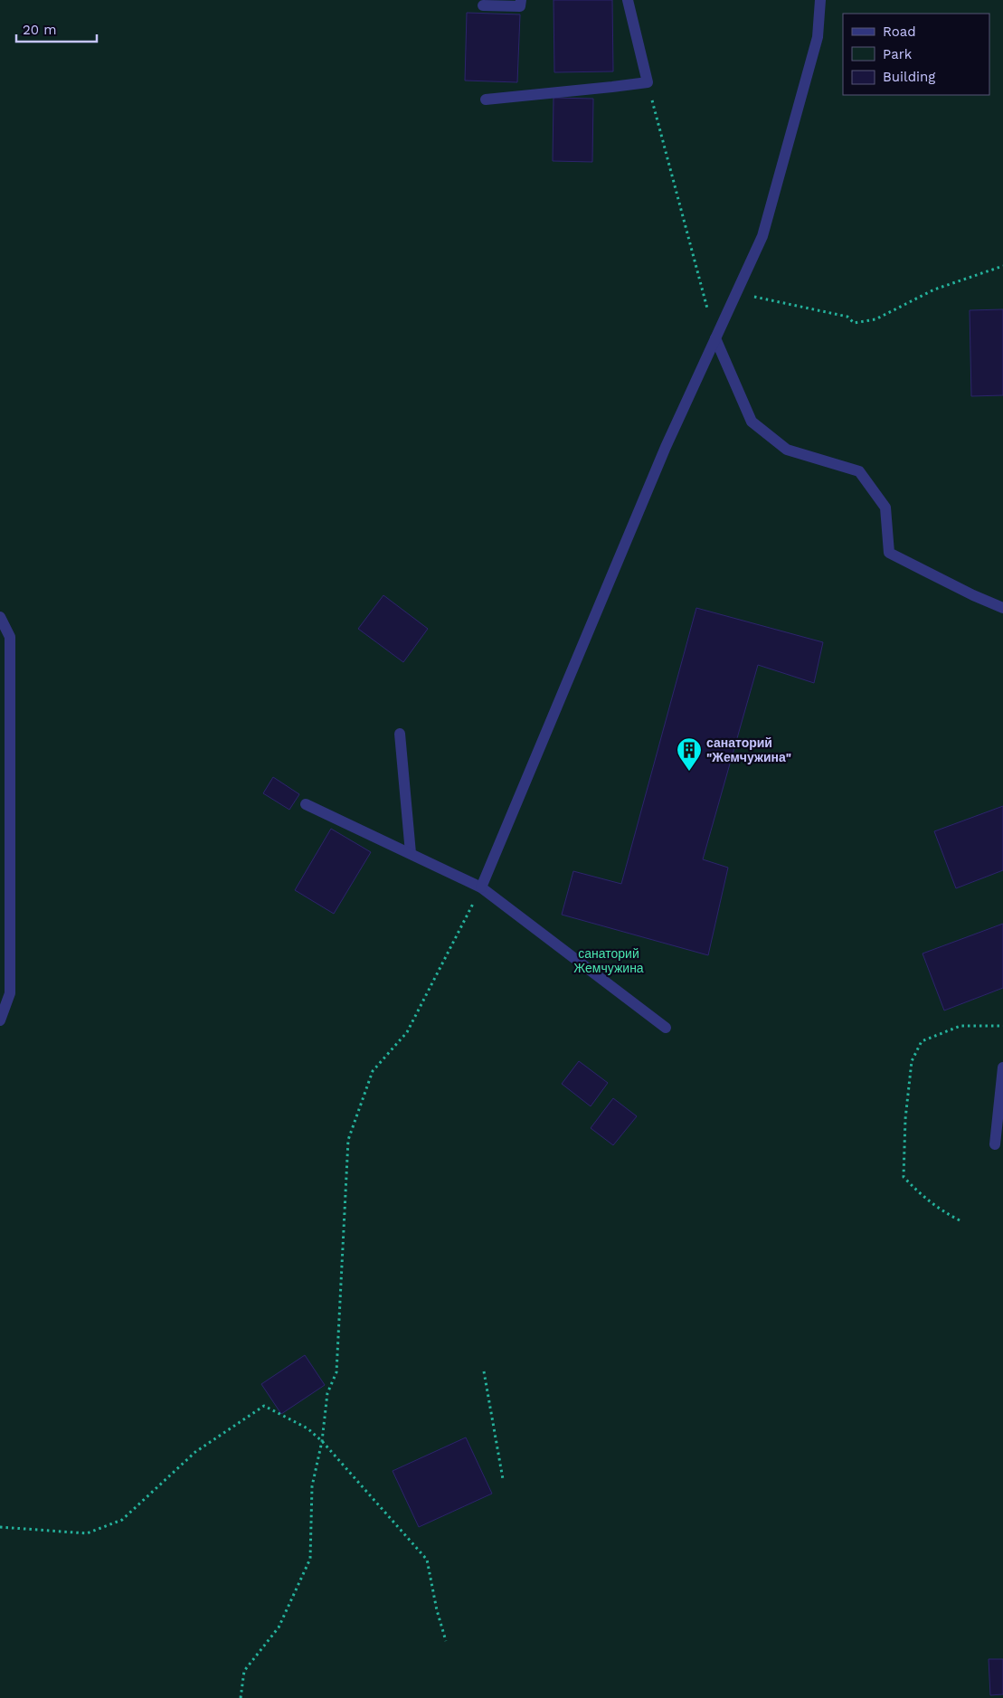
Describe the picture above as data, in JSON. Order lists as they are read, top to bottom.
{
  "parks": ["санаторий Жемчужина"],
  "places": {
    "building": ["санаторий \"Жемчужина\""]
  },
  "legend": ["Road", "Park", "Building"],
  "scale_bar": "20 m"
}
